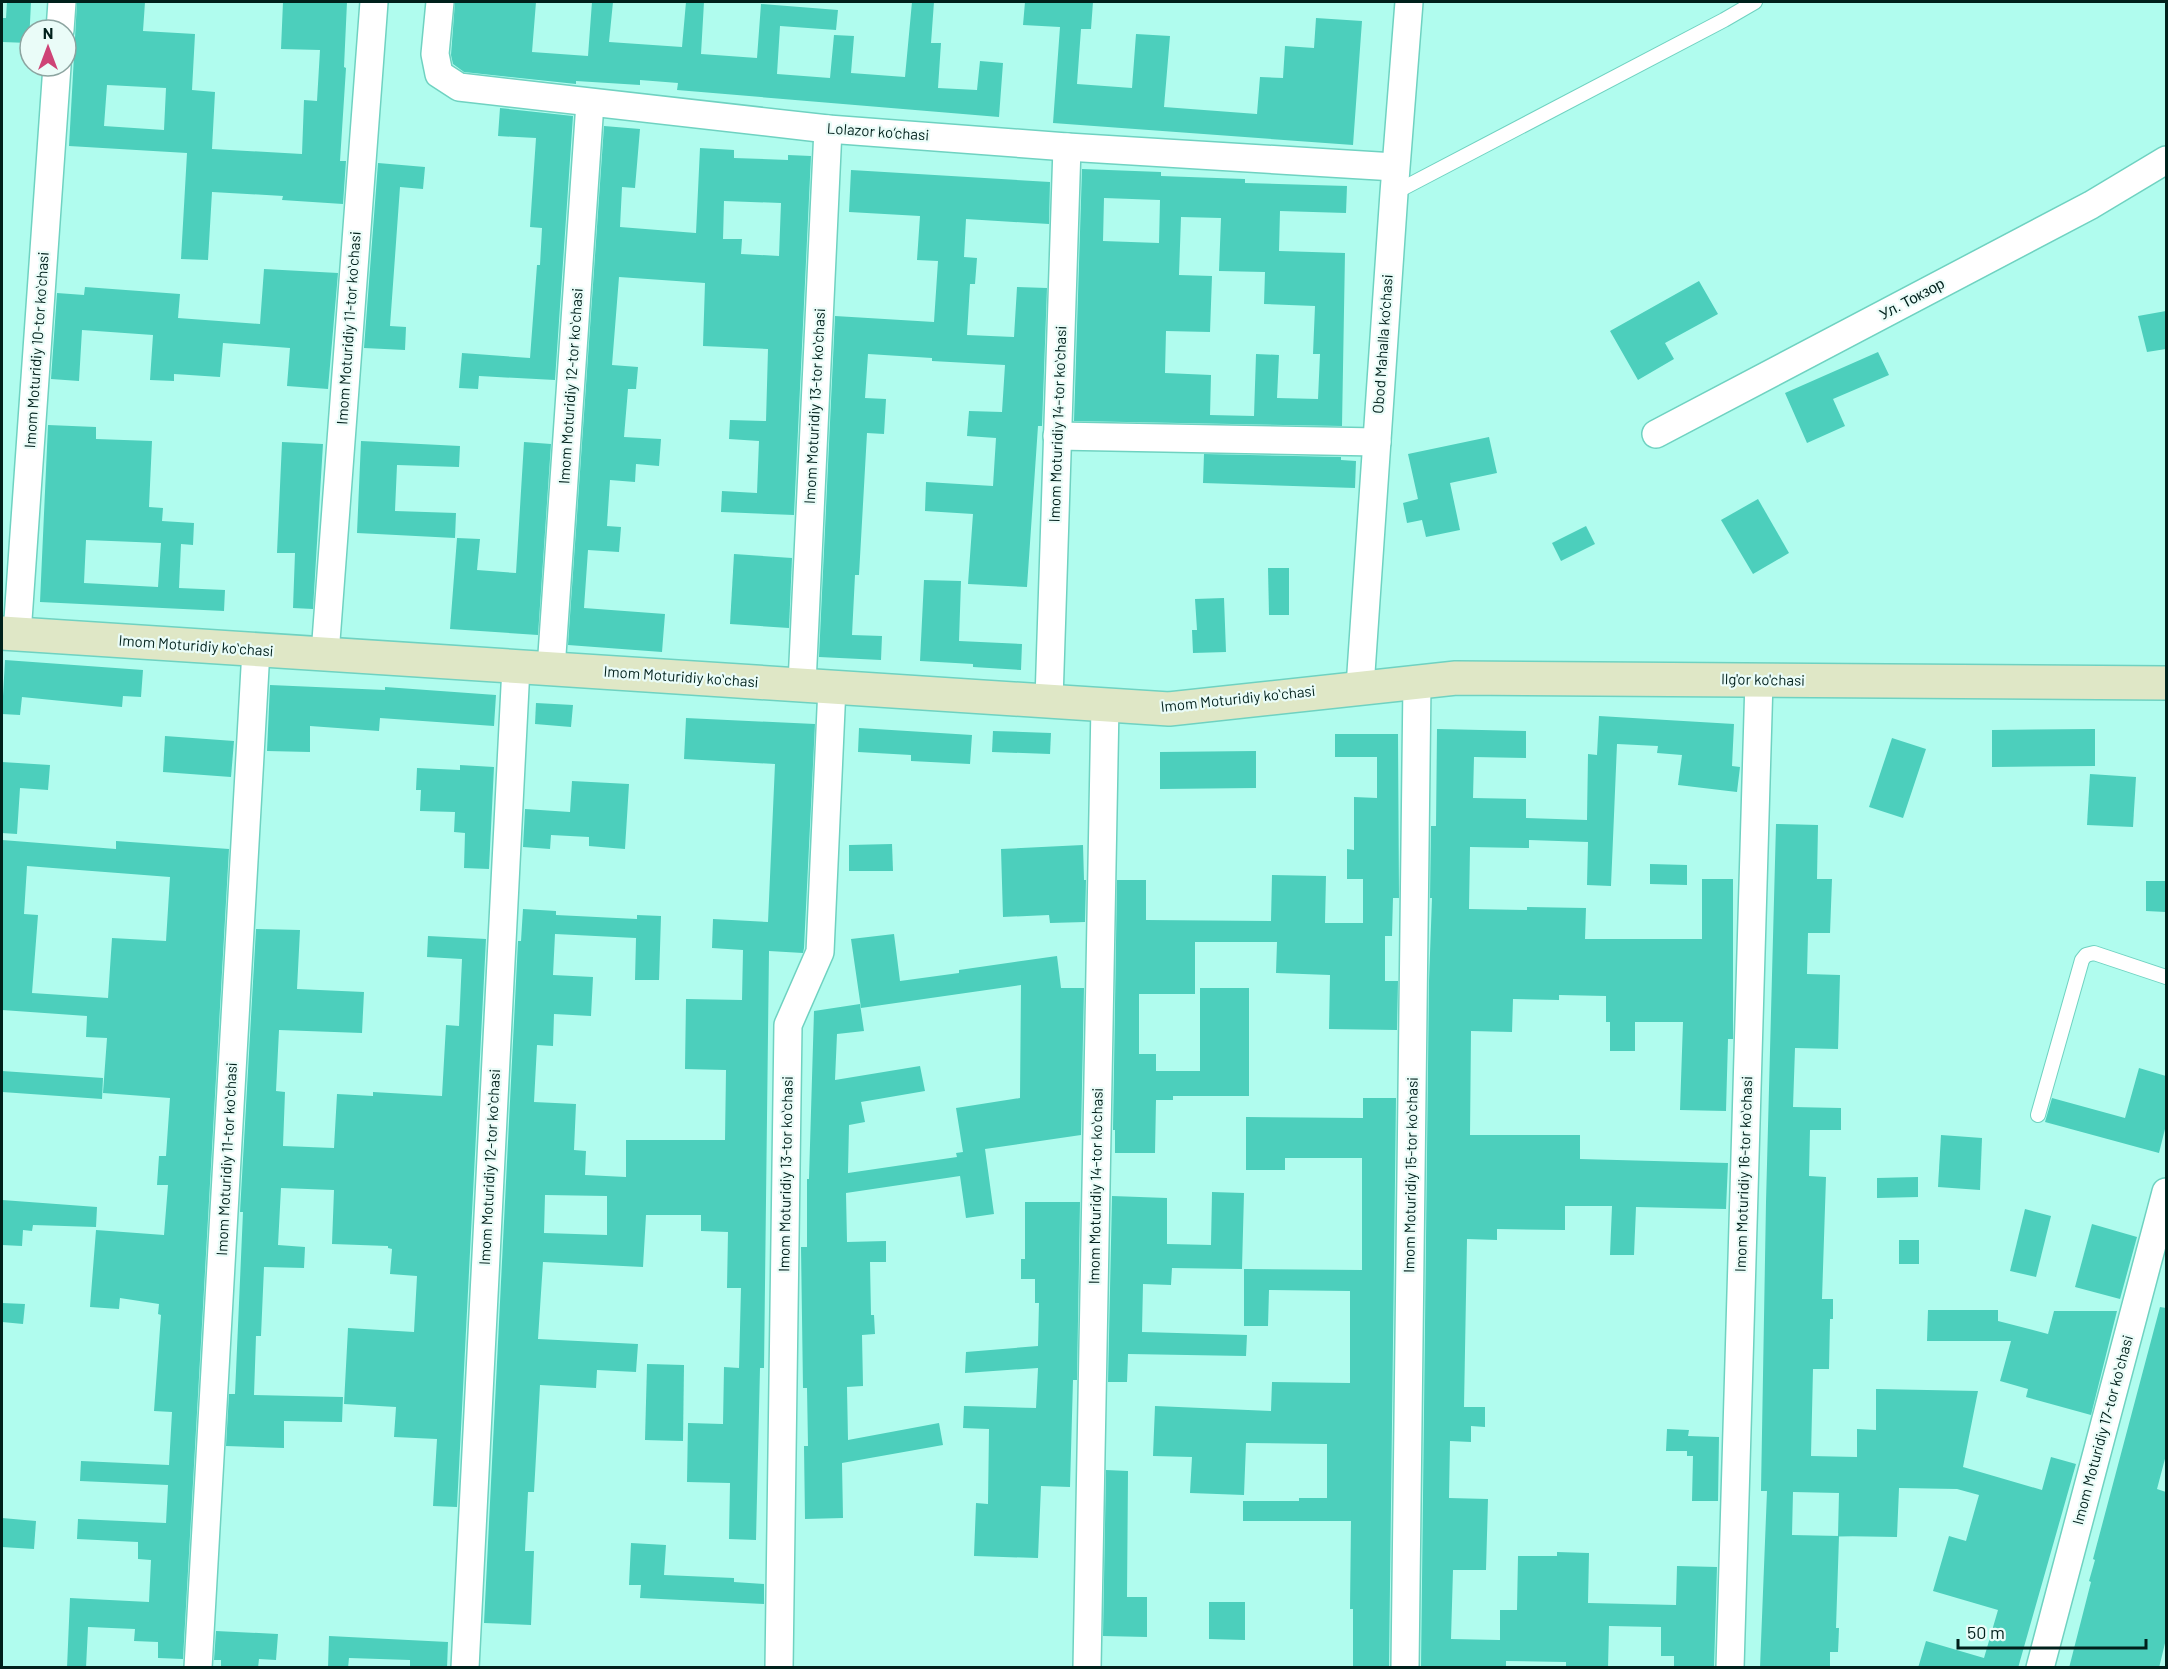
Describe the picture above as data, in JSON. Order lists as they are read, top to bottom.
{
  "streets": {
    "street": [
      "Lolazor ko‘chasi",
      "Ул. Токзор",
      "Imom Moturidiy 11-tor koʻchasi",
      "Obod Mahalla ko‘chasi",
      "Imom Moturidiy 10-tor koʻchasi",
      "Imom Moturidiy 12-tor koʻchasi",
      "Imom Moturidiy 13-tor koʻchasi",
      "Imom Moturidiy 14-tor koʻchasi",
      "Imom Moturidiy koʻchasi",
      "Ilg'or ko'chasi",
      "Imom Moturidiy 16-tor koʻchasi",
      "Imom Moturidiy 15-tor koʻchasi",
      "Imom Moturidiy 17-tor koʻchasi"
    ]
  },
  "crossings": [
    ["Lolazor ko‘chasi", "Obod Mahalla ko‘chasi"],
    ["Lolazor ko‘chasi", "Imom Moturidiy 12-tor koʻchasi"],
    ["Lolazor ko‘chasi", "Imom Moturidiy 13-tor koʻchasi"],
    ["Lolazor ko‘chasi", "Imom Moturidiy 14-tor koʻchasi"],
    ["Imom Moturidiy 11-tor koʻchasi", "Imom Moturidiy koʻchasi"],
    ["Obod Mahalla ko‘chasi", "Imom Moturidiy koʻchasi"],
    ["Obod Mahalla ko‘chasi", "Ilg'or ko'chasi"],
    ["Imom Moturidiy 10-tor koʻchasi", "Imom Moturidiy koʻchasi"],
    ["Imom Moturidiy 12-tor koʻchasi", "Imom Moturidiy koʻchasi"],
    ["Imom Moturidiy 13-tor koʻchasi", "Imom Moturidiy koʻchasi"],
    ["Imom Moturidiy 14-tor koʻchasi", "Imom Moturidiy koʻchasi"],
    ["Imom Moturidiy koʻchasi", "Ilg'or ko'chasi"],
    ["Ilg'or ko'chasi", "Imom Moturidiy 16-tor koʻchasi"],
    ["Ilg'or ko'chasi", "Imom Moturidiy 15-tor koʻchasi"]
  ],
  "scale_bar": "50 m",
  "north": "top"
}
